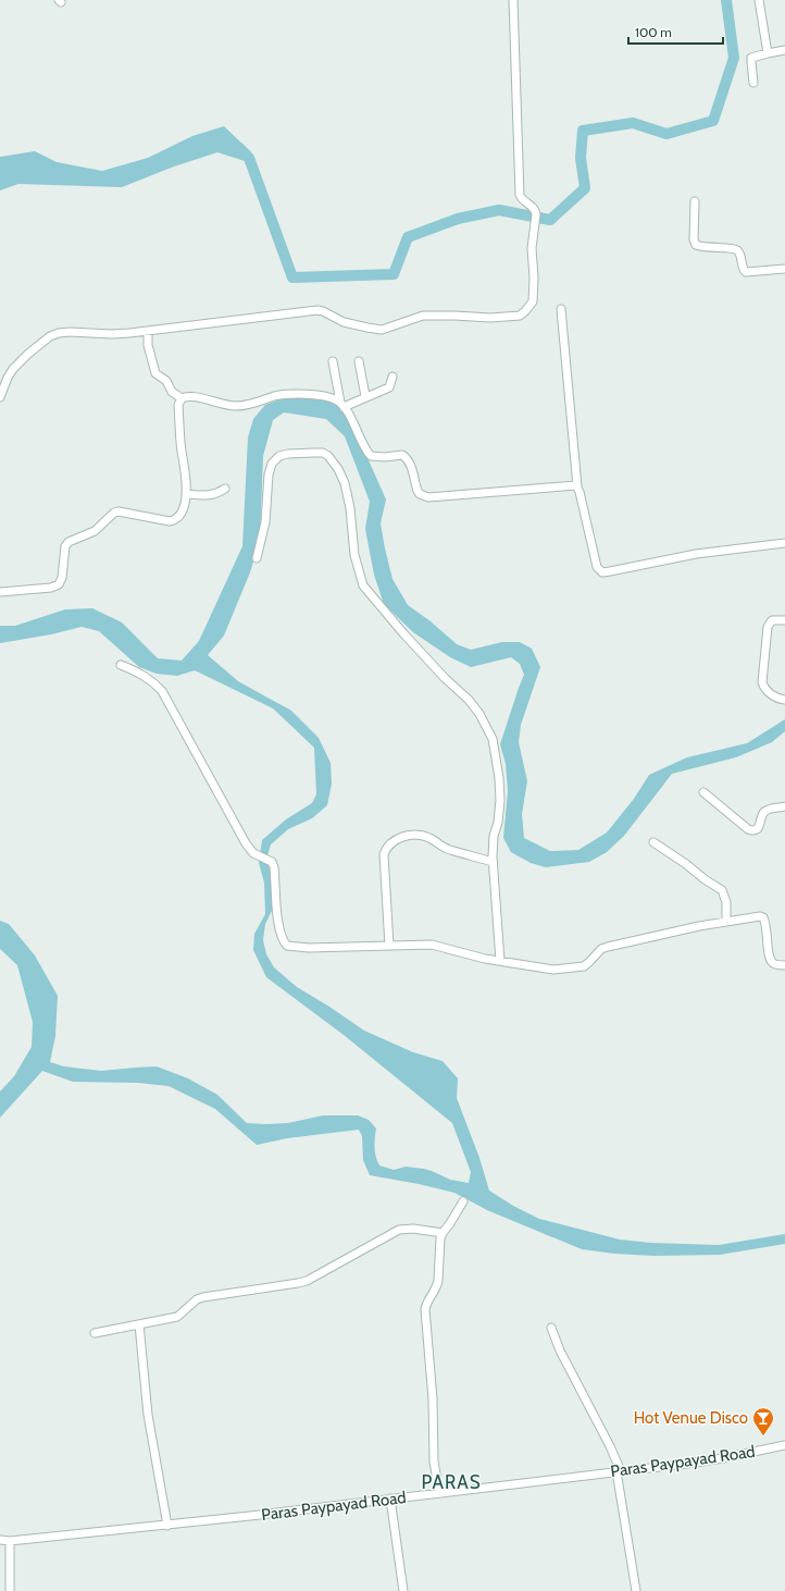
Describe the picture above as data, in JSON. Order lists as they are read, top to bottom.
{
  "streets": {
    "street": ["Paras Paypayad Road"]
  },
  "districts": ["PARAS"],
  "places": {
    "bar": ["Hot Venue Disco"]
  },
  "scale_bar": "100 m"
}
